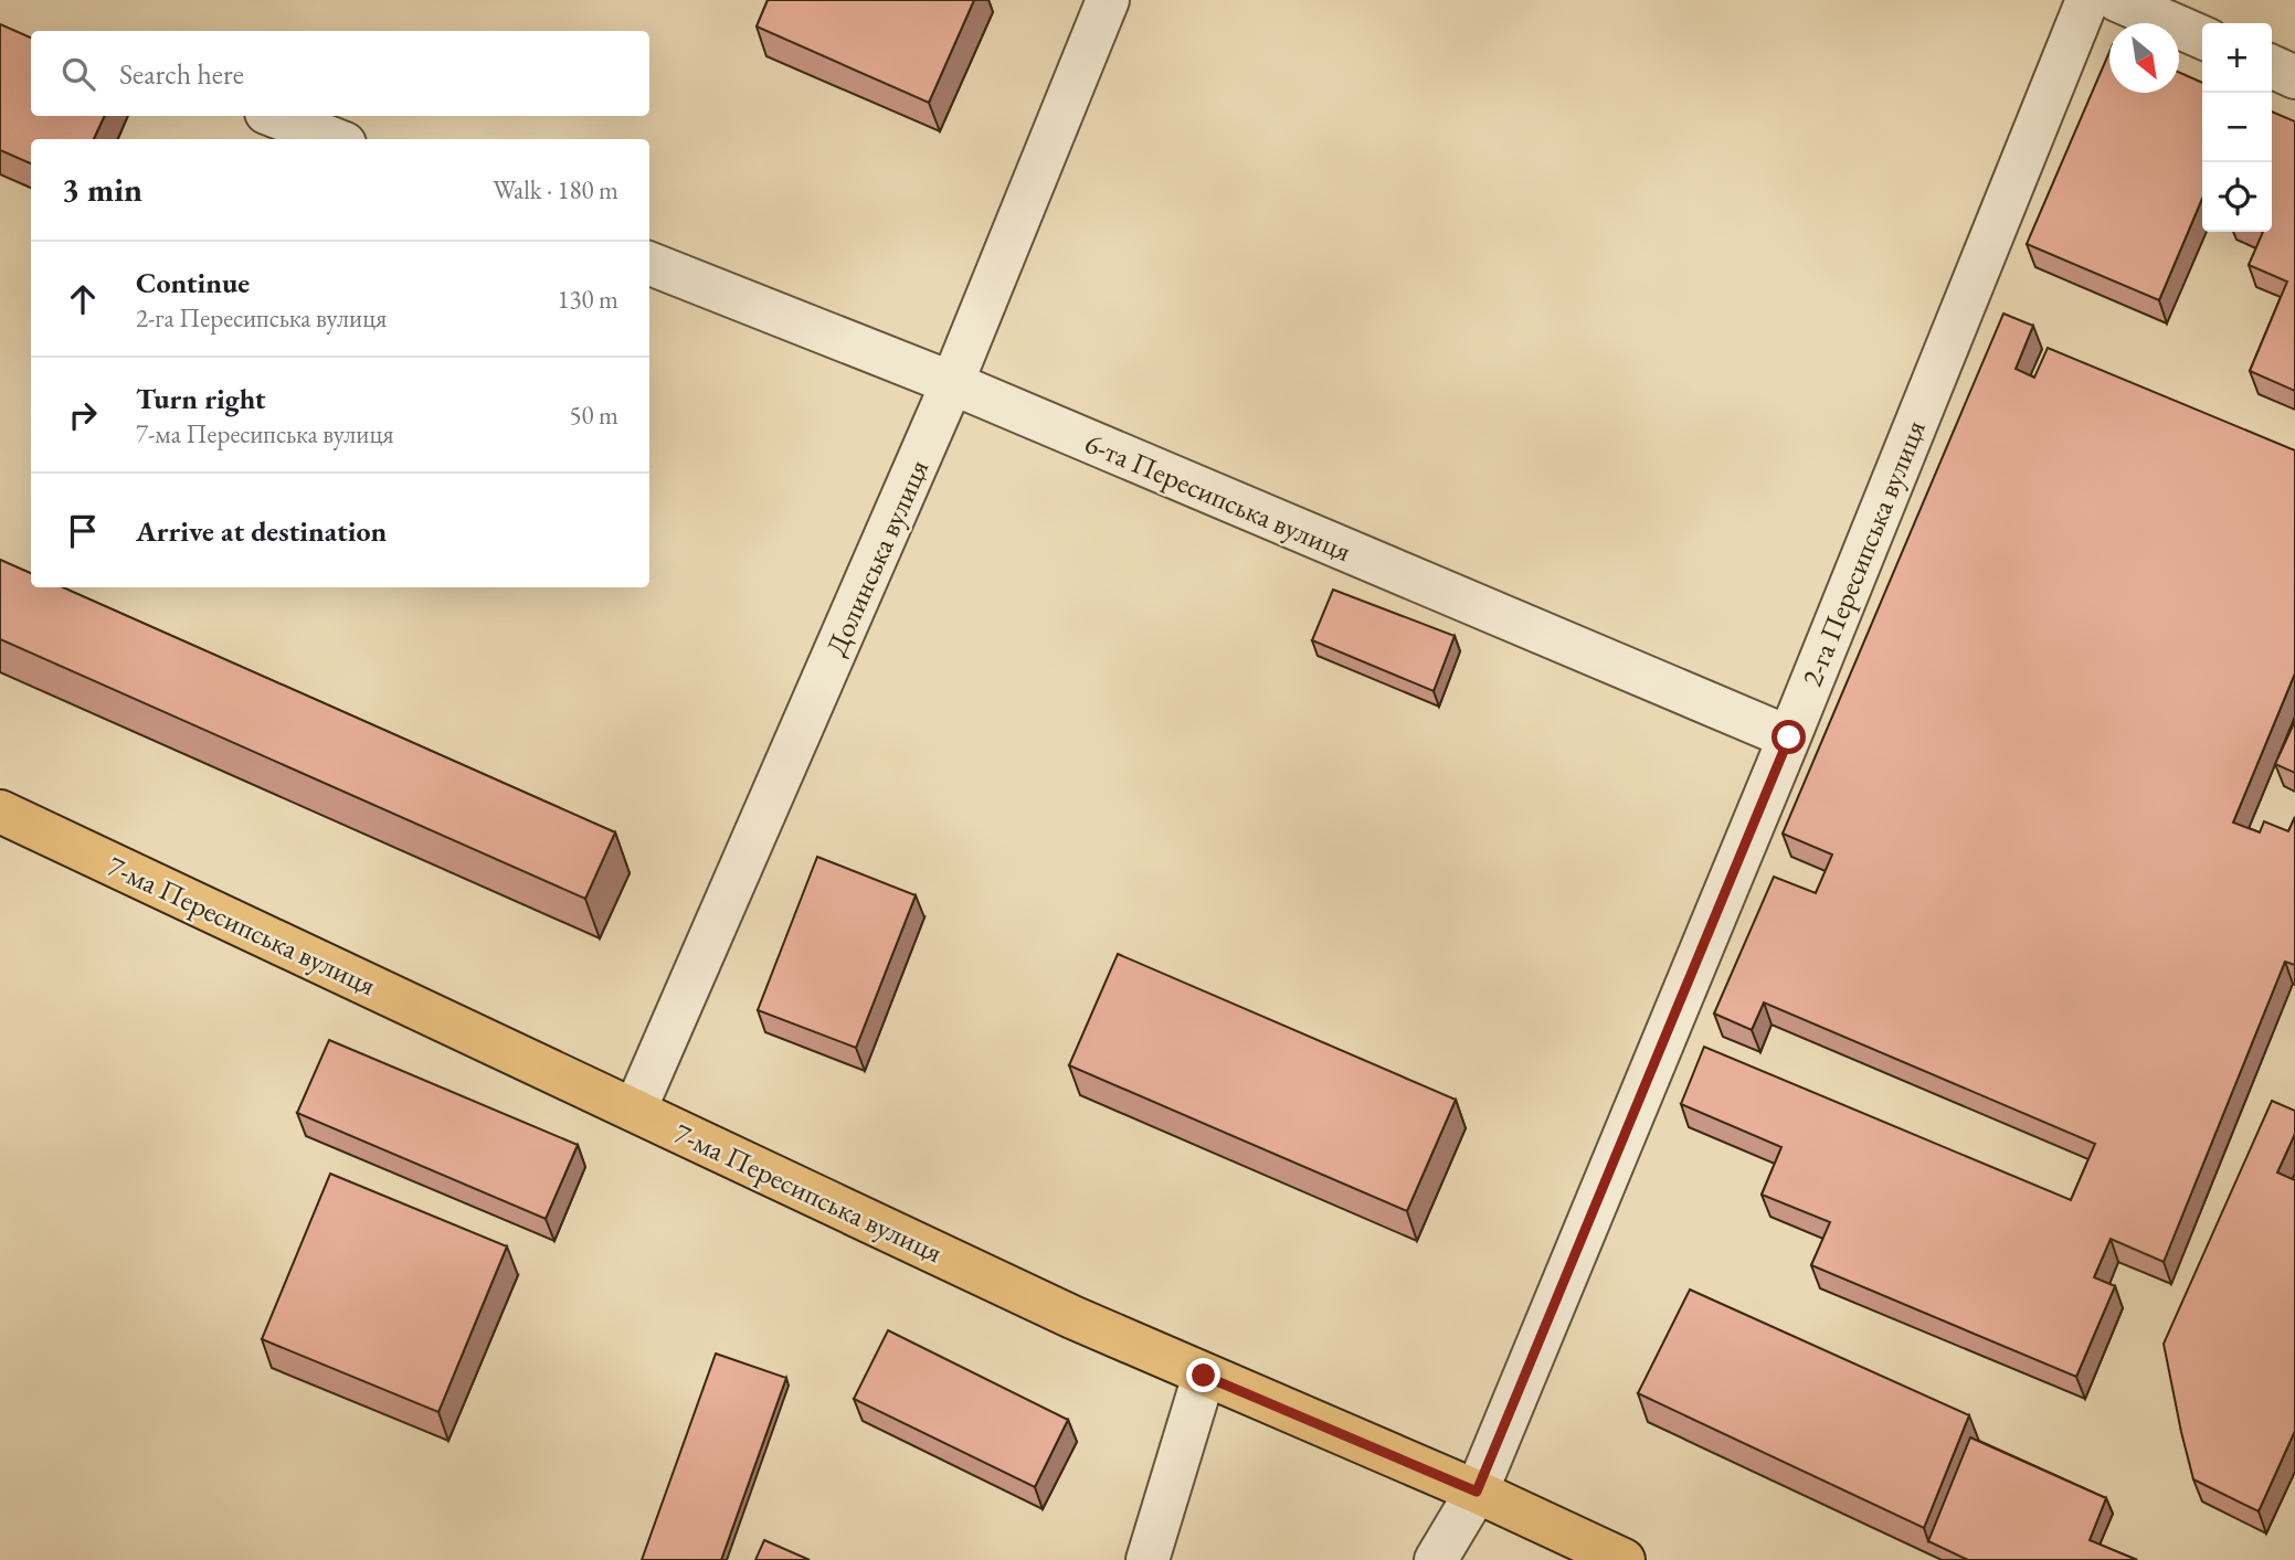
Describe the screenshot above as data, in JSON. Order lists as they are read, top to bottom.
{
  "streets": {
    "main road": ["7-ма Пересипська вулиця"],
    "street": ["6-та Пересипська вулиця", "2-га Пересипська вулиця", "Долинська вулиця"]
  },
  "crossings": [
    ["6-та Пересипська вулиця", "2-га Пересипська вулиця"],
    ["6-та Пересипська вулиця", "Долинська вулиця"],
    ["2-га Пересипська вулиця", "7-ма Пересипська вулиця"],
    ["Долинська вулиця", "7-ма Пересипська вулиця"]
  ],
  "north": "bottom right",
  "page": {
    "map_buttons": ["+", "−"],
    "search": "Search here",
    "heading": ["3 min", "Walk · 180 m"],
    "list": [
      ["Continue", "2-га Пересипська вулиця", "130 m"],
      ["Turn right", "7-ма Пересипська вулиця", "50 m"],
      "Arrive at destination"
    ]
  }
}
